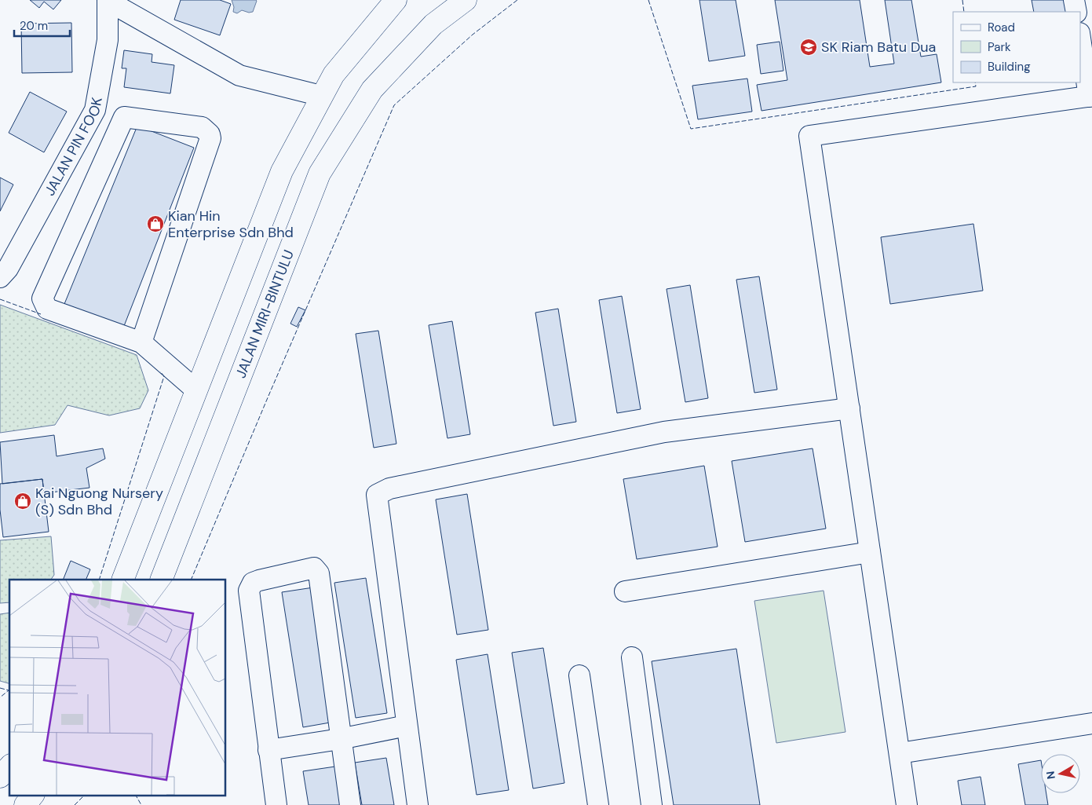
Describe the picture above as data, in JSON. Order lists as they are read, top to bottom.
{
  "streets": {
    "highway": ["JALAN MIRI-BINTULU"],
    "street": ["JALAN PIN FOOK"]
  },
  "places": {
    "school or university": ["SK Riam Batu Dua"],
    "shop": ["Kian Hin Enterprise Sdn Bhd", "Kai Nguong Nursery (S) Sdn Bhd"]
  },
  "legend": ["Road", "Park", "Building"],
  "scale_bar": "20 m",
  "north": "left"
}
